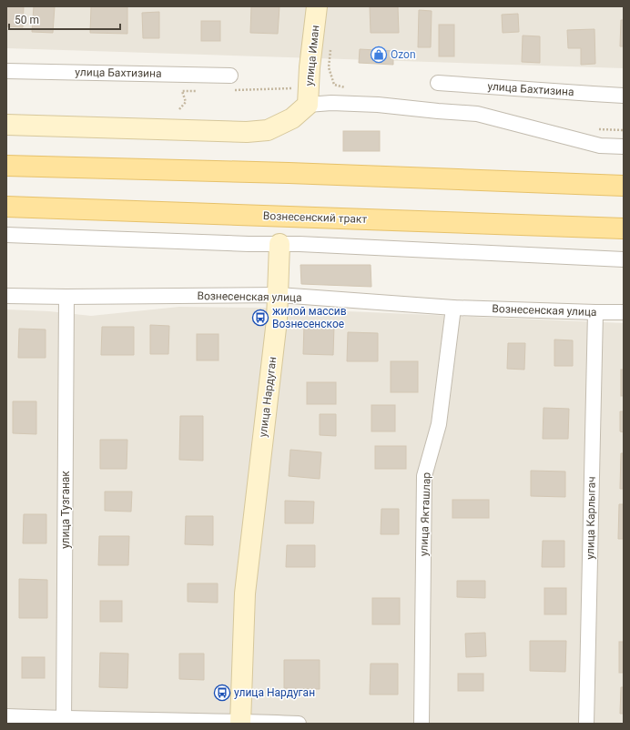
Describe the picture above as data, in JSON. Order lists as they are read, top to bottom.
{
  "streets": {
    "main road": ["Вознесенский тракт"],
    "street": [
      "улица Иман",
      "улица Бахтизина",
      "Вознесенская улица",
      "улица Нардуган",
      "улица Тузганак",
      "улица Якташлар",
      "улица Карлыгач"
    ]
  },
  "crossings": [
    ["Вознесенская улица", "улица Нардуган"],
    ["Вознесенская улица", "улица Тузганак"],
    ["Вознесенская улица", "улица Якташлар"],
    ["Вознесенская улица", "улица Карлыгач"]
  ],
  "places": {
    "shop": ["Ozon"],
    "bus stop": ["жилой массив Вознесенское", "улица Нардуган"]
  },
  "scale_bar": "50 m"
}
